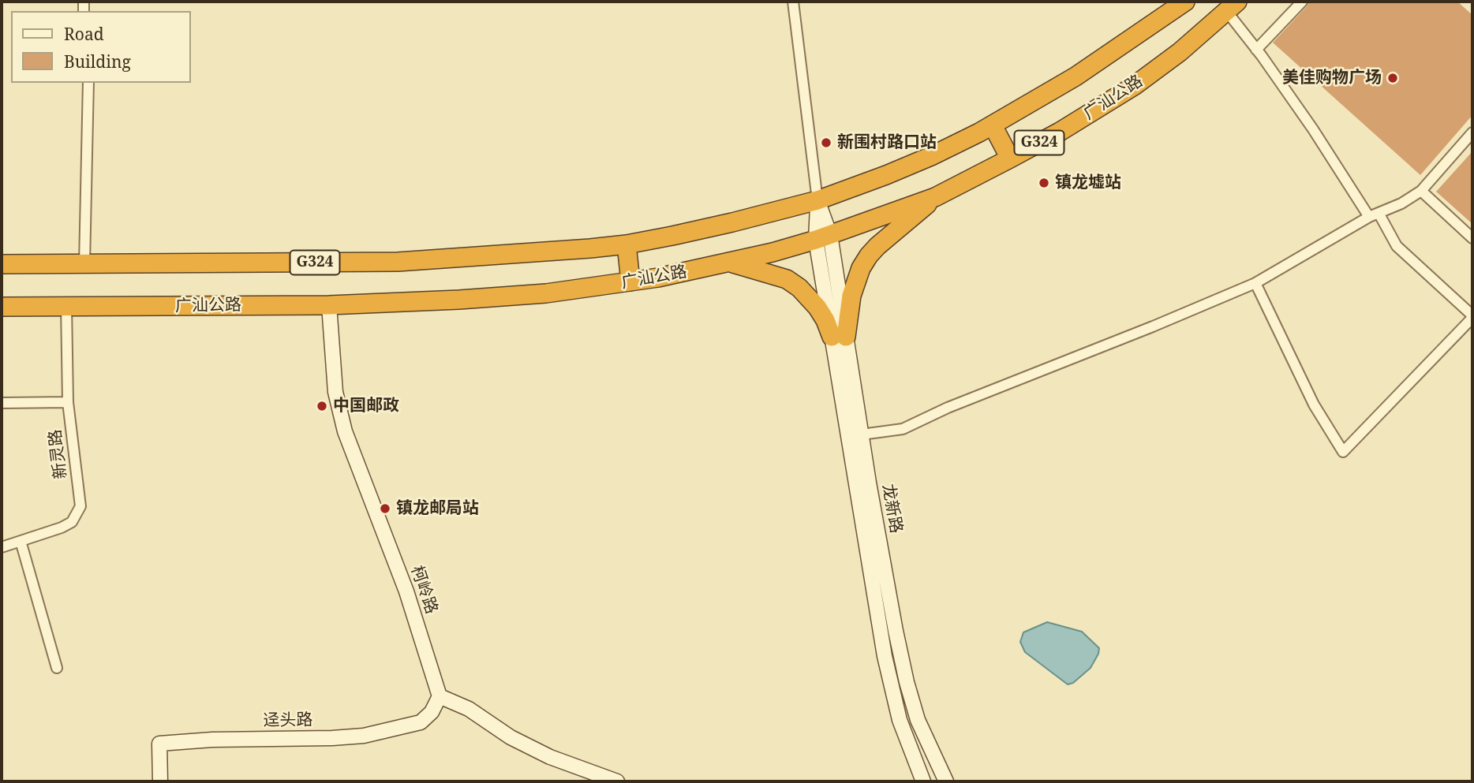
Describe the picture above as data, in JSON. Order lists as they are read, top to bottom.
{
  "streets": {
    "highway": ["广汕公路", "G324"],
    "street": [
      "新灵路",
      "龙新路",
      "柯岭路",
      "迳头路"
    ]
  },
  "crossings": [
    ["广汕公路", "新灵路"],
    ["广汕公路", "龙新路"],
    ["广汕公路", "柯岭路"],
    ["G324", "龙新路"],
    ["柯岭路", "迳头路"]
  ],
  "places": [
    "美佳购物广场",
    "新围村路口站",
    "镇龙墟站",
    "中国邮政",
    "镇龙邮局站"
  ],
  "legend": ["Road", "Building"]
}
